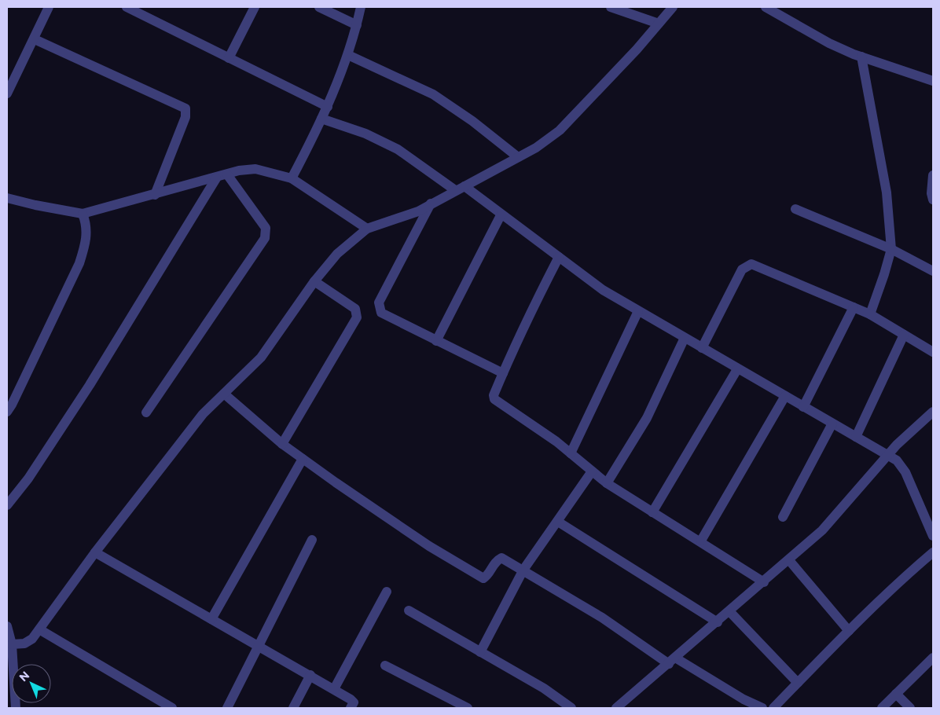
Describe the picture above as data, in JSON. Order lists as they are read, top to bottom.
{
  "north": "top left"
}
